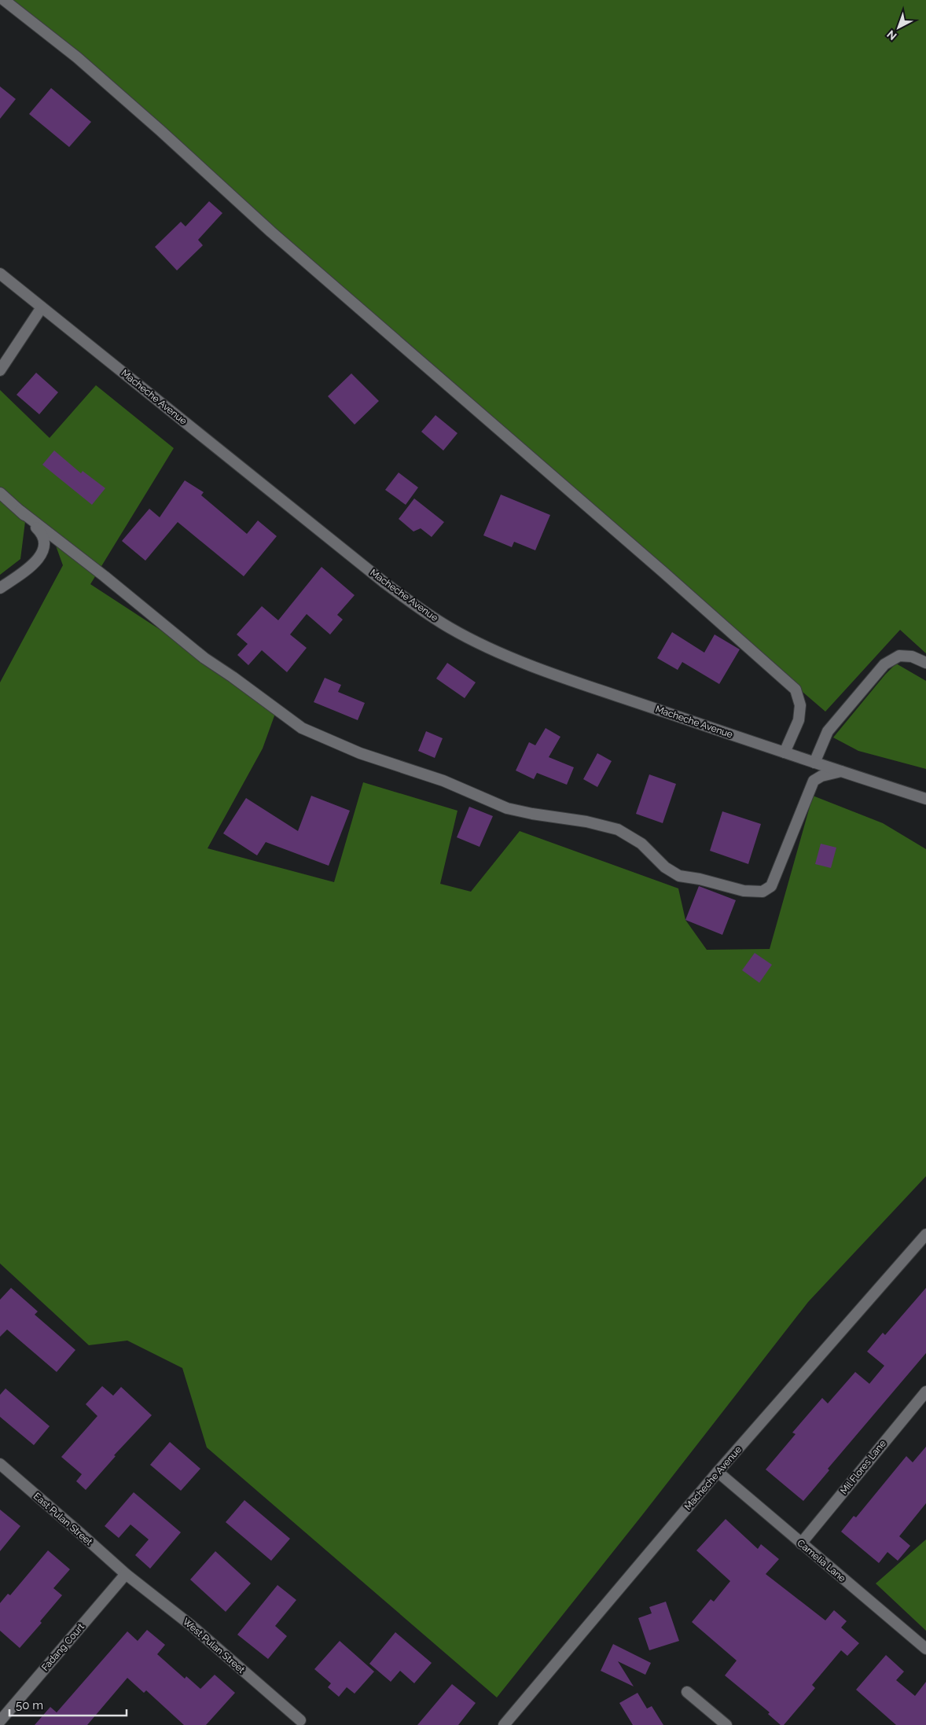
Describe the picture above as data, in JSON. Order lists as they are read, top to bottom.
{
  "streets": {
    "street": [
      "Macheche Avenue",
      "Mil Flores Lane",
      "East Pulan Street",
      "Camelia Lane",
      "West Pulan Street",
      "Fadang Court"
    ]
  },
  "crossings": [
    ["Macheche Avenue", "Camelia Lane"],
    ["Mil Flores Lane", "Camelia Lane"],
    ["East Pulan Street", "West Pulan Street"],
    ["East Pulan Street", "Fadang Court"],
    ["West Pulan Street", "Fadang Court"]
  ],
  "scale_bar": "50 m",
  "north": "bottom left"
}
